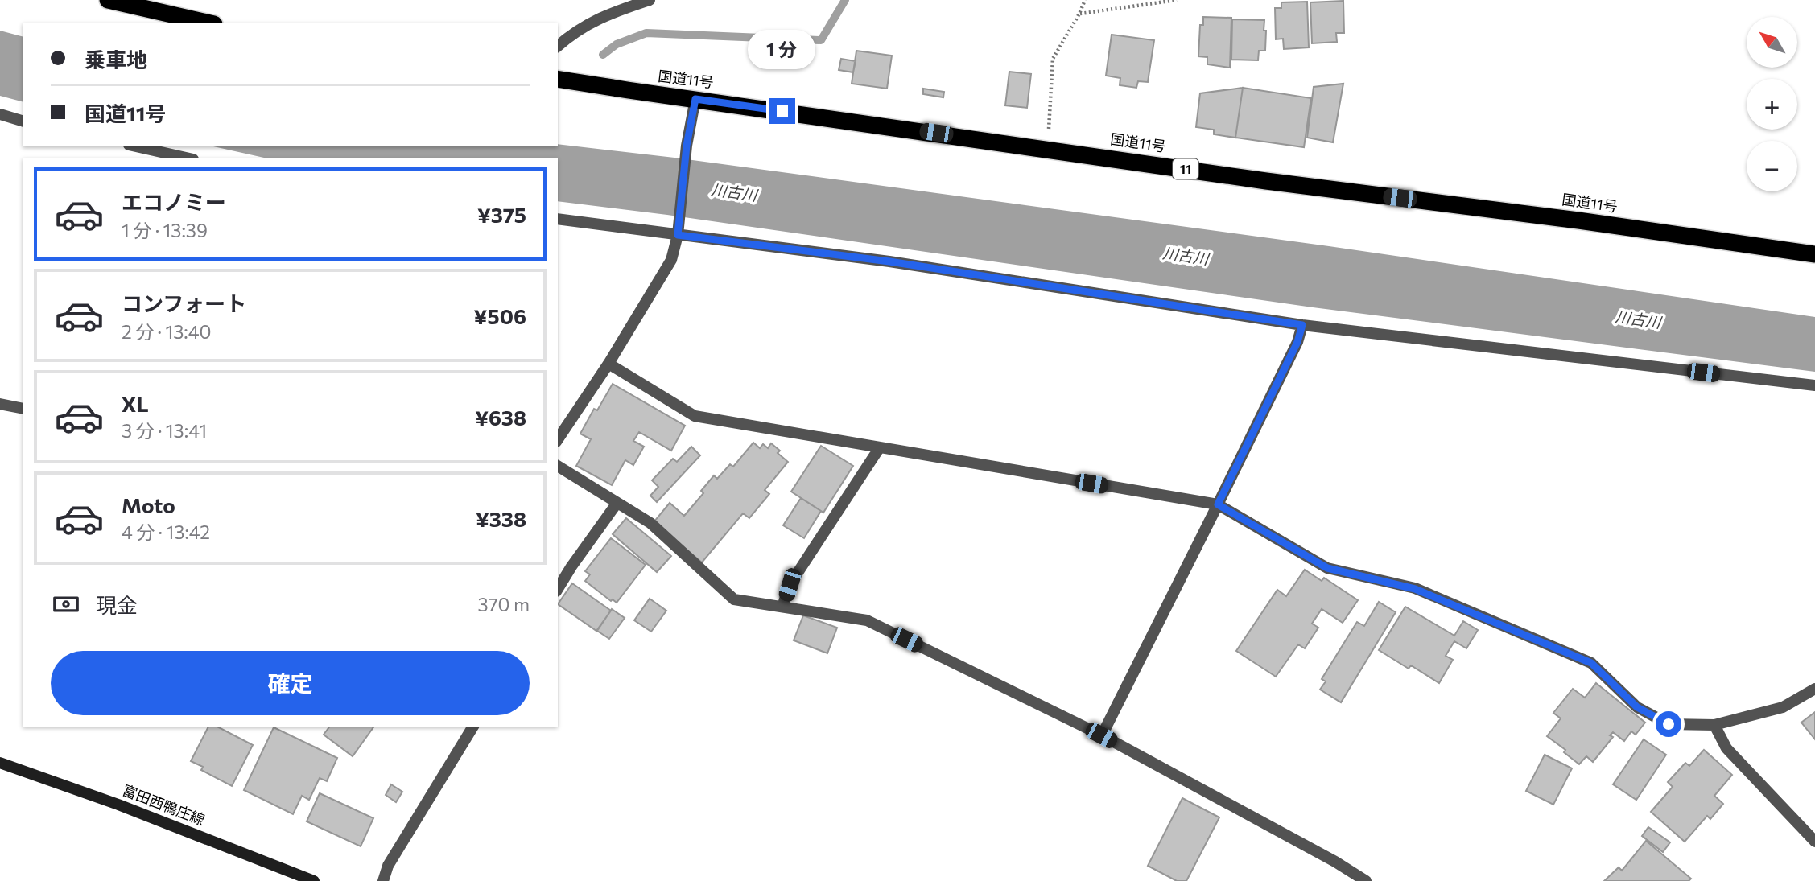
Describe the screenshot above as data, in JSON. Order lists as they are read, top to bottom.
{
  "streets": {
    "highway": ["国道11号", "11"],
    "main road": ["富田西鴨庄線"]
  },
  "water": ["川古川"],
  "north": "top left",
  "page": {
    "map_buttons": ["+", "−"],
    "banner": ["乗車地", "国道11号"],
    "bubble": "1 分",
    "list": [
      {
        "name": "エコノミー",
        "note": "1 分 · 13:39",
        "value": "¥375"
      },
      {
        "name": "コンフォート",
        "note": "2 分 · 13:40",
        "value": "¥506"
      },
      {
        "name": "XL",
        "note": "3 分 · 13:41",
        "value": "¥638"
      },
      {
        "name": "Moto",
        "note": "4 分 · 13:42",
        "value": "¥338"
      }
    ],
    "pay": ["現金", "370 m"],
    "buttons": "確定"
  }
}
